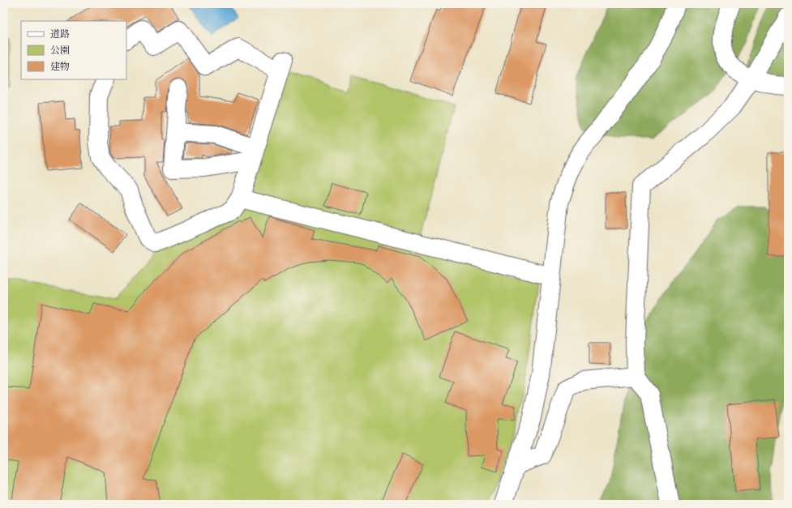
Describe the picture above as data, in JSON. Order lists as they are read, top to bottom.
{
  "legend": ["道路", "公園", "建物"]
}
